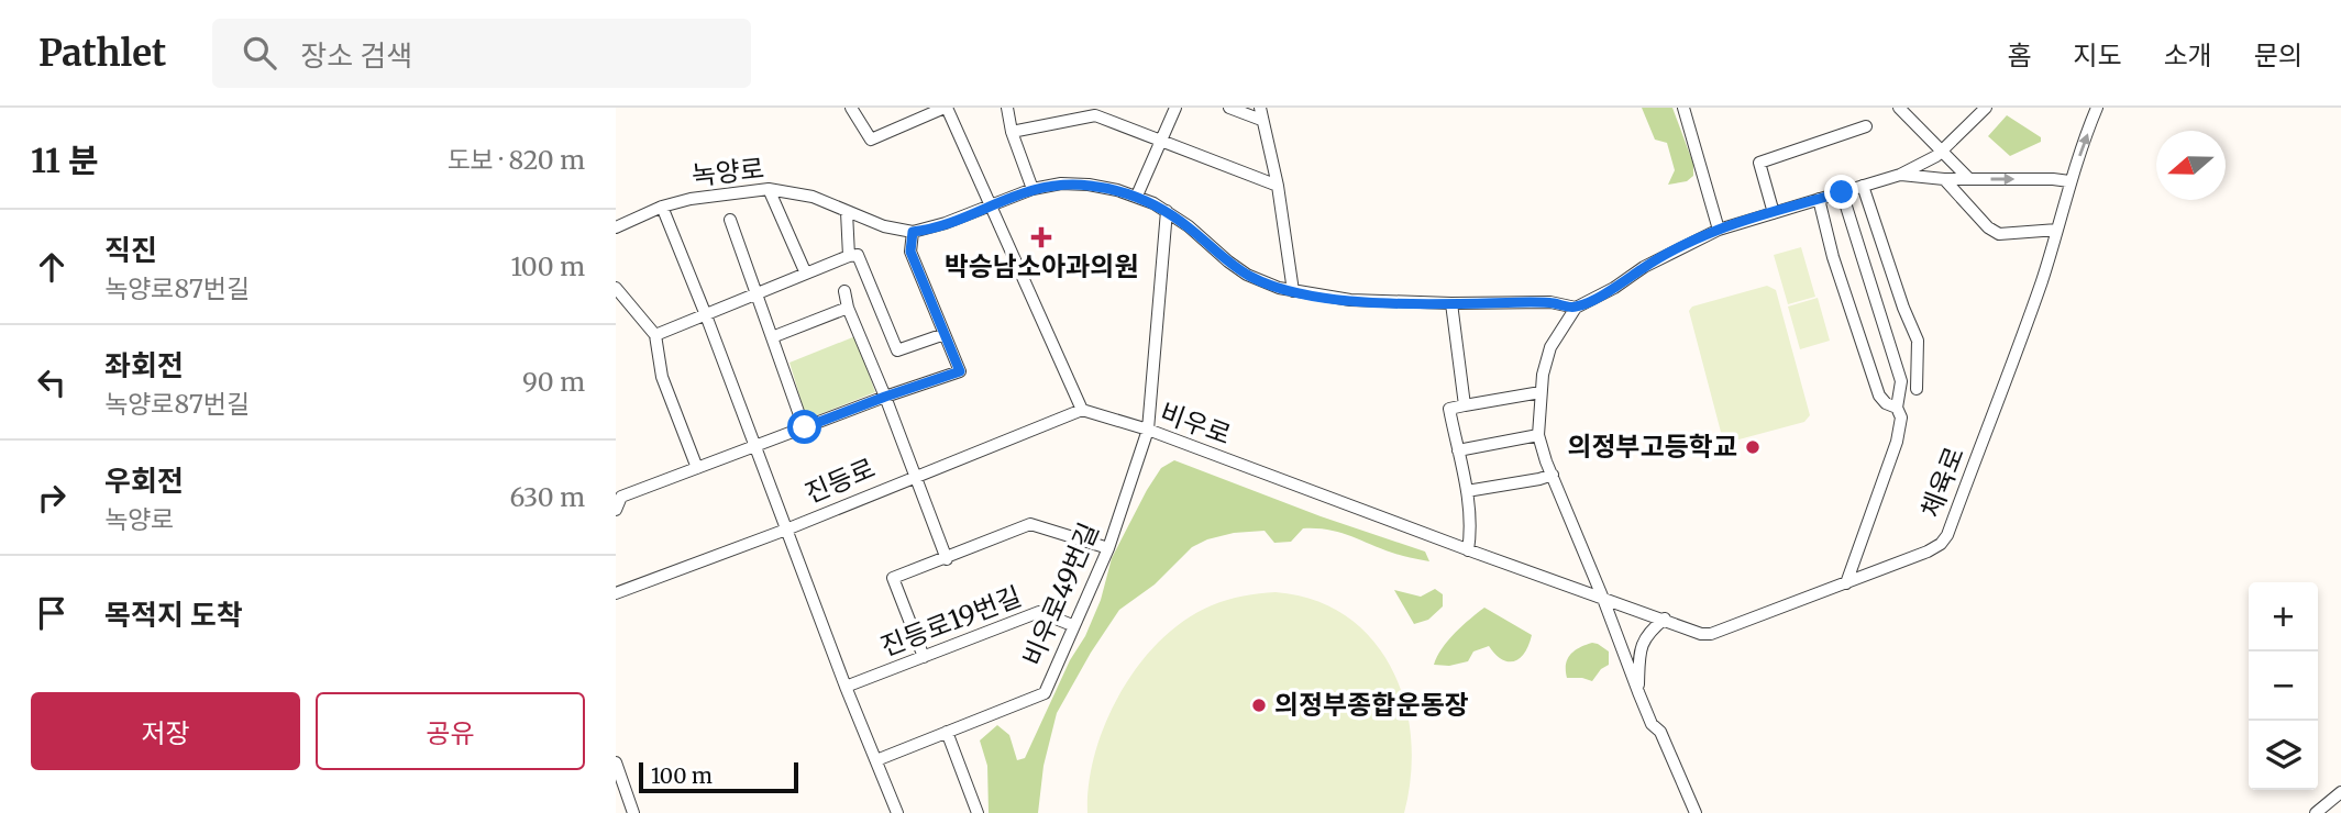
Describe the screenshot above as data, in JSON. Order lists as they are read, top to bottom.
{
  "streets": {
    "street": [
      "녹양로",
      "비우로",
      "진등로",
      "체육로",
      "비우로49번길",
      "진등로19번길"
    ]
  },
  "crossings": [
    ["비우로", "진등로"],
    ["비우로", "체육로"],
    ["비우로", "비우로49번길"],
    ["비우로49번길", "진등로19번길"]
  ],
  "places": {
    "health": ["박승남소아과의원"],
    "other": ["의정부고등학교", "의정부종합운동장"]
  },
  "scale_bar": "100 m",
  "north": "left",
  "page": {
    "header": "Pathlet",
    "search": "장소 검색",
    "nav": [
      "홈",
      "지도",
      "소개",
      "문의"
    ],
    "heading": ["11 분", "도보 · 820 m"],
    "list": [
      ["직진", "녹양로87번길", "100 m"],
      ["좌회전", "녹양로87번길", "90 m"],
      ["우회전", "녹양로", "630 m"],
      "목적지 도착"
    ],
    "map_buttons": ["+", "−"],
    "buttons": ["저장", "공유"],
    "scale": "100 m"
  }
}
